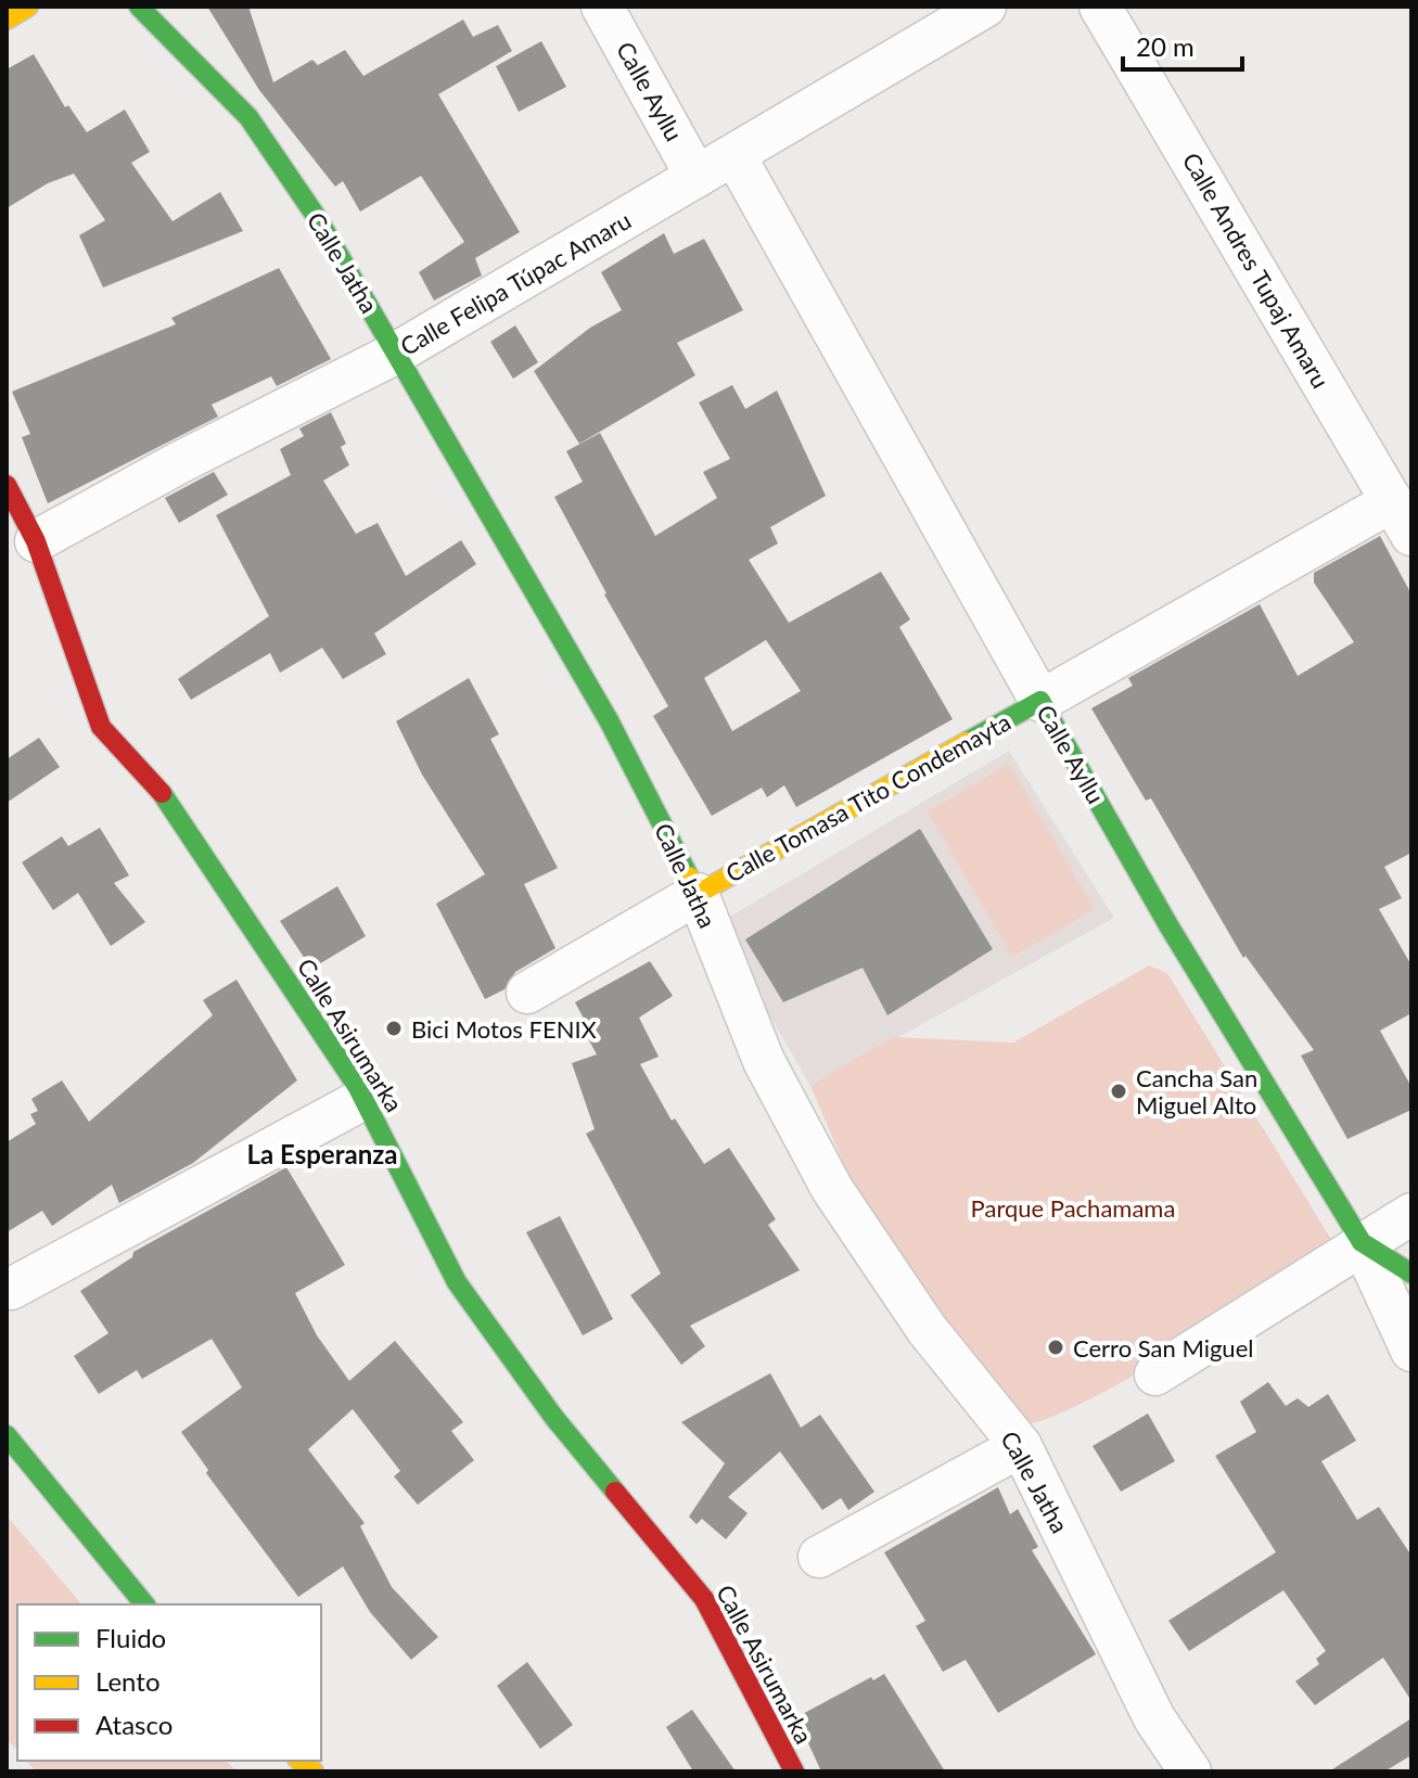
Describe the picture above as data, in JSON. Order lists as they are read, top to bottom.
{
  "streets": {
    "main road": [
      "Calle Ayllu",
      "Calle Jatha",
      "Calle Tomasa Tito Condemayta",
      "Calle Asirumarka"
    ],
    "street": ["Calle Andres Tupaj Amaru", "Calle Felipa Túpac Amaru"]
  },
  "crossings": [
    ["Calle Ayllu", "Calle Felipa Túpac Amaru"],
    ["Calle Ayllu", "Calle Tomasa Tito Condemayta"],
    ["Calle Jatha", "Calle Felipa Túpac Amaru"],
    ["Calle Jatha", "Calle Tomasa Tito Condemayta"],
    ["Calle Andres Tupaj Amaru", "Calle Tomasa Tito Condemayta"],
    ["Calle Felipa Túpac Amaru", "Calle Asirumarka"]
  ],
  "districts": ["La Esperanza"],
  "parks": ["Parque Pachamama"],
  "places": ["Bici Motos FENIX", "Cancha San Miguel Alto", "Cerro San Miguel"],
  "legend": ["Fluido", "Lento", "Atasco"],
  "scale_bar": "20 m"
}
